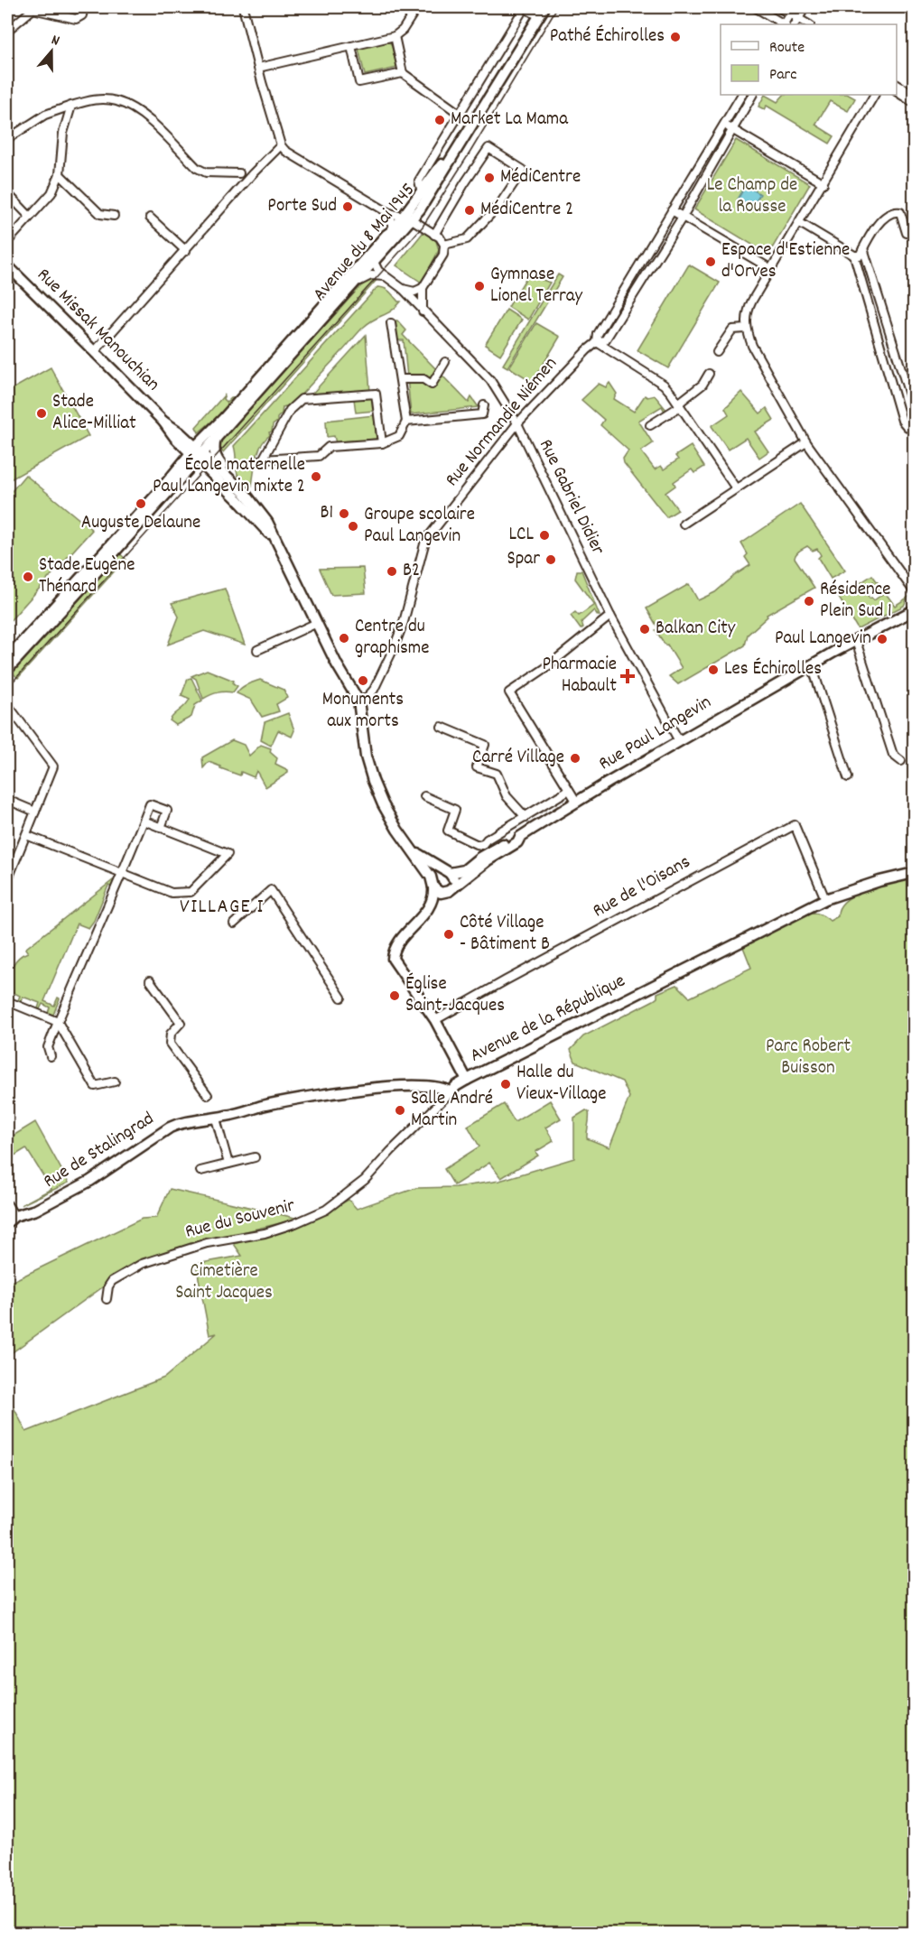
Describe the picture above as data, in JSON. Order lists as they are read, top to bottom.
{
  "streets": {
    "street": [
      "Avenue du 8 Mai 1945",
      "Rue Missak Manouchian",
      "Rue Normandie Niémen",
      "Rue Gabriel Didier",
      "Rue Paul Langevin",
      "Rue de l'Oisans",
      "Avenue de la République",
      "Rue de Stalingrad",
      "Rue du Souvenir"
    ]
  },
  "crossings": [
    ["Avenue du 8 Mai 1945", "Rue Missak Manouchian"],
    ["Avenue du 8 Mai 1945", "Rue Gabriel Didier"],
    ["Rue Missak Manouchian", "Rue Normandie Niémen"],
    ["Rue Normandie Niémen", "Rue Gabriel Didier"],
    ["Rue Gabriel Didier", "Rue Paul Langevin"],
    ["Rue de l'Oisans", "Avenue de la République"],
    ["Avenue de la République", "Rue du Souvenir"]
  ],
  "districts": ["VILLAGE I"],
  "parks": ["Le Champ de la Rousse", "Parc Robert Buisson", "Cimetière Saint Jacques"],
  "places": {
    "other": [
      "Pathé Échirolles",
      "Market La Mama",
      "MédiCentre",
      "Porte Sud",
      "MédiCentre 2",
      "Espace d'Estienne d'Orves",
      "Gymnase Lionel Terray",
      "Stade Alice-Milliat",
      "École maternelle Paul Langevin mixte 2",
      "Auguste Delaune",
      "B1",
      "Groupe scolaire Paul Langevin",
      "LCL",
      "Spar",
      "B2",
      "Stade Eugène Thénard",
      "Résidence Plein Sud 1",
      "Balkan City",
      "Centre du graphisme",
      "Paul Langevin",
      "Les Échirolles",
      "Monuments aux morts",
      "Carré Village",
      "Côté Village - Bâtiment B",
      "Église Saint-Jacques",
      "Halle du Vieux-Village",
      "Salle André Martin"
    ],
    "health": ["Pharmacie Habault"]
  },
  "legend": ["Route", "Parc"],
  "north": "top"
}
